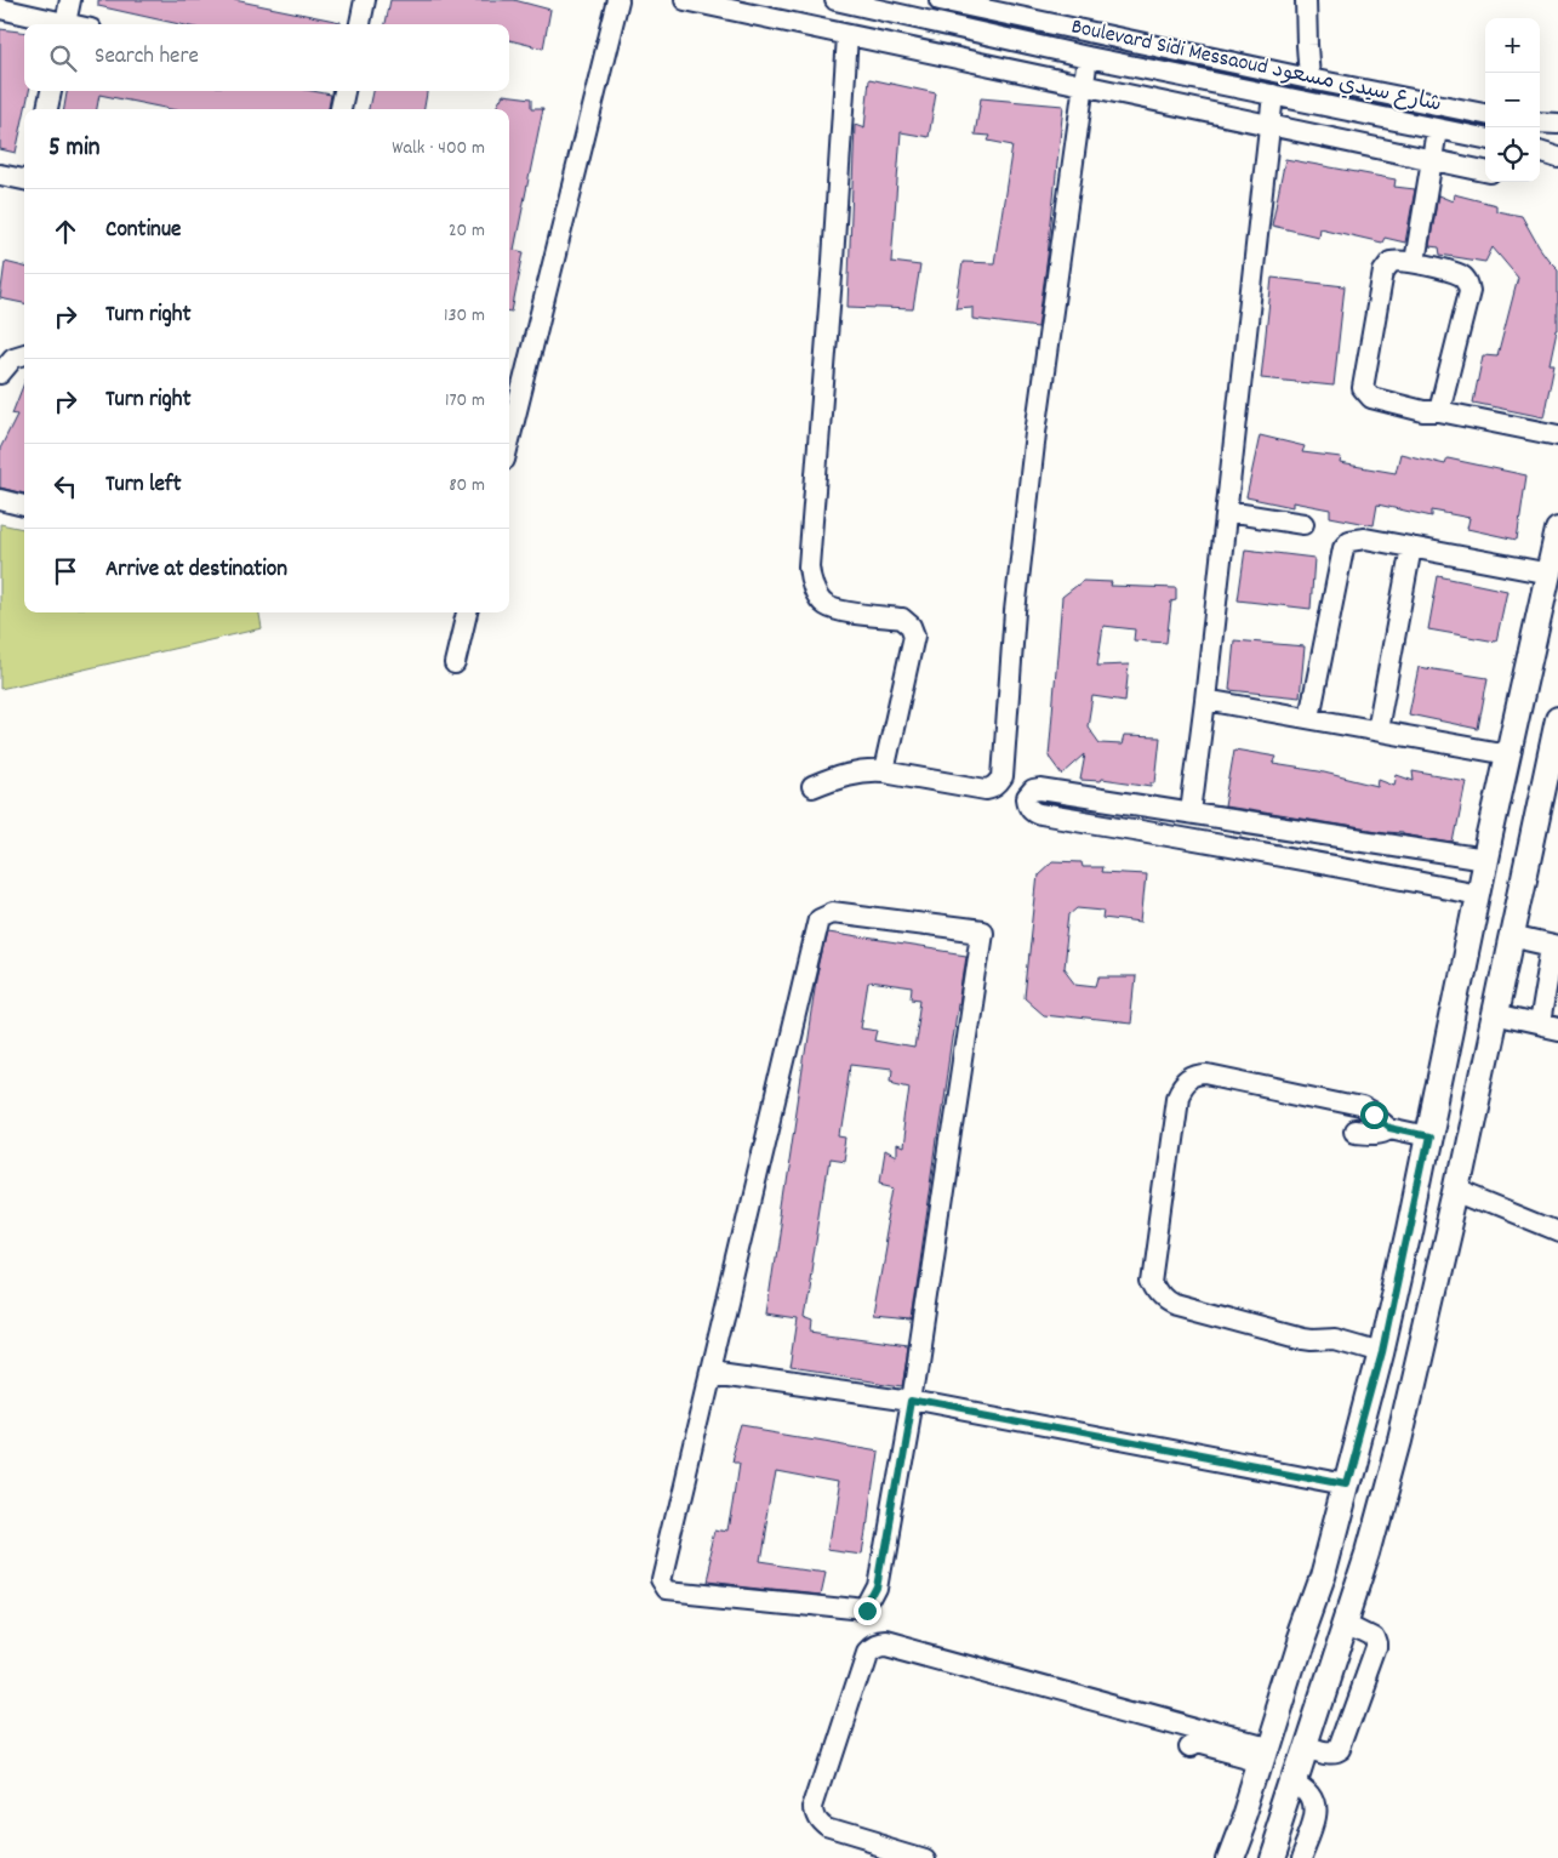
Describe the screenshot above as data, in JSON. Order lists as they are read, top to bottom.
{
  "streets": {
    "street": ["Boulevard Sidi Messaoud شارع سيدي مسعود"]
  },
  "page": {
    "map_buttons": ["+", "−"],
    "search": "Search here",
    "heading": ["5 min", "Walk · 400 m"],
    "list": [
      ["Continue", "20 m"],
      ["Turn right", "130 m"],
      ["Turn right", "170 m"],
      ["Turn left", "80 m"],
      "Arrive at destination"
    ]
  }
}
